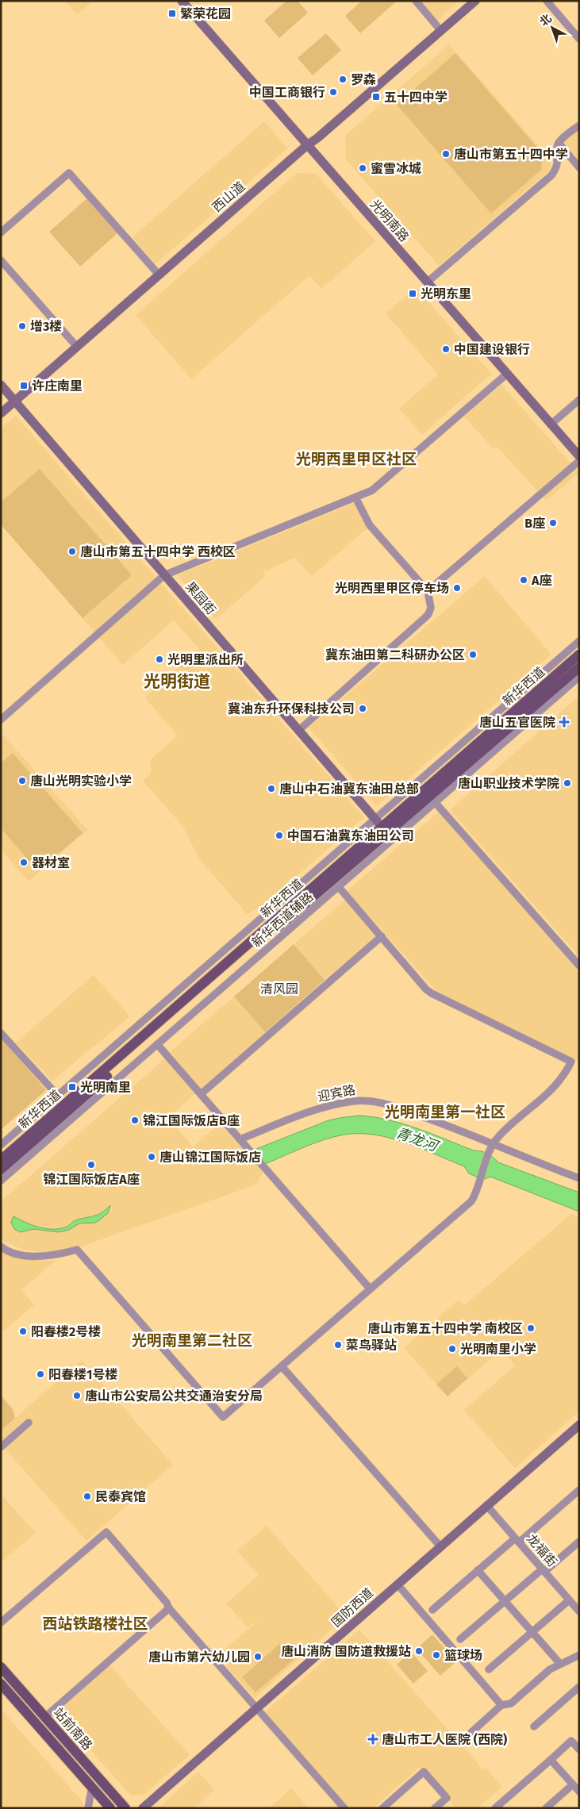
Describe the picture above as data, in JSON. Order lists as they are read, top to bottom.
{
  "streets": {
    "main road": ["新华西道", "站前南路"],
    "street": [
      "西山道",
      "光明南路",
      "果园街",
      "新华西道辅路",
      "迎宾路",
      "龙福街",
      "国防西道"
    ]
  },
  "crossings": [
    ["西山道", "光明南路"],
    ["西山道", "果园街"],
    ["果园街", "新华西道"],
    ["果园街", "新华西道辅路"],
    ["龙福街", "国防西道"]
  ],
  "districts": [
    "光明西里甲区社区",
    "光明街道",
    "光明南里第一社区",
    "光明南里第二社区",
    "西站铁路楼社区"
  ],
  "water": ["青龙河"],
  "parks": ["清风园"],
  "places": {
    "transit": [
      "繁荣花园",
      "五十四中学",
      "光明东里",
      "许庄南里",
      "光明南里"
    ],
    "other": [
      "罗森",
      "中国工商银行",
      "唐山市第五十四中学",
      "蜜雪冰城",
      "增3楼",
      "中国建设银行",
      "B座",
      "唐山市第五十四中学 西校区",
      "A座",
      "光明西里甲区停车场",
      "冀东油田第二科研办公区",
      "光明里派出所",
      "冀油东升环保科技公司",
      "唐山光明实验小学",
      "唐山职业技术学院",
      "唐山中石油冀东油田总部",
      "中国石油冀东油田公司",
      "器材室",
      "锦江国际饭店B座",
      "唐山锦江国际饭店",
      "锦江国际饭店A座",
      "唐山市第五十四中学 南校区",
      "阳春楼2号楼",
      "菜鸟驿站",
      "光明南里小学",
      "阳春楼1号楼",
      "唐山市公安局公共交通治安分局",
      "民泰宾馆",
      "唐山消防 国防道救援站",
      "篮球场",
      "唐山市第六幼儿园"
    ],
    "health": ["唐山五官医院", "唐山市工人医院 (西院)"]
  },
  "north": "top left"
}
